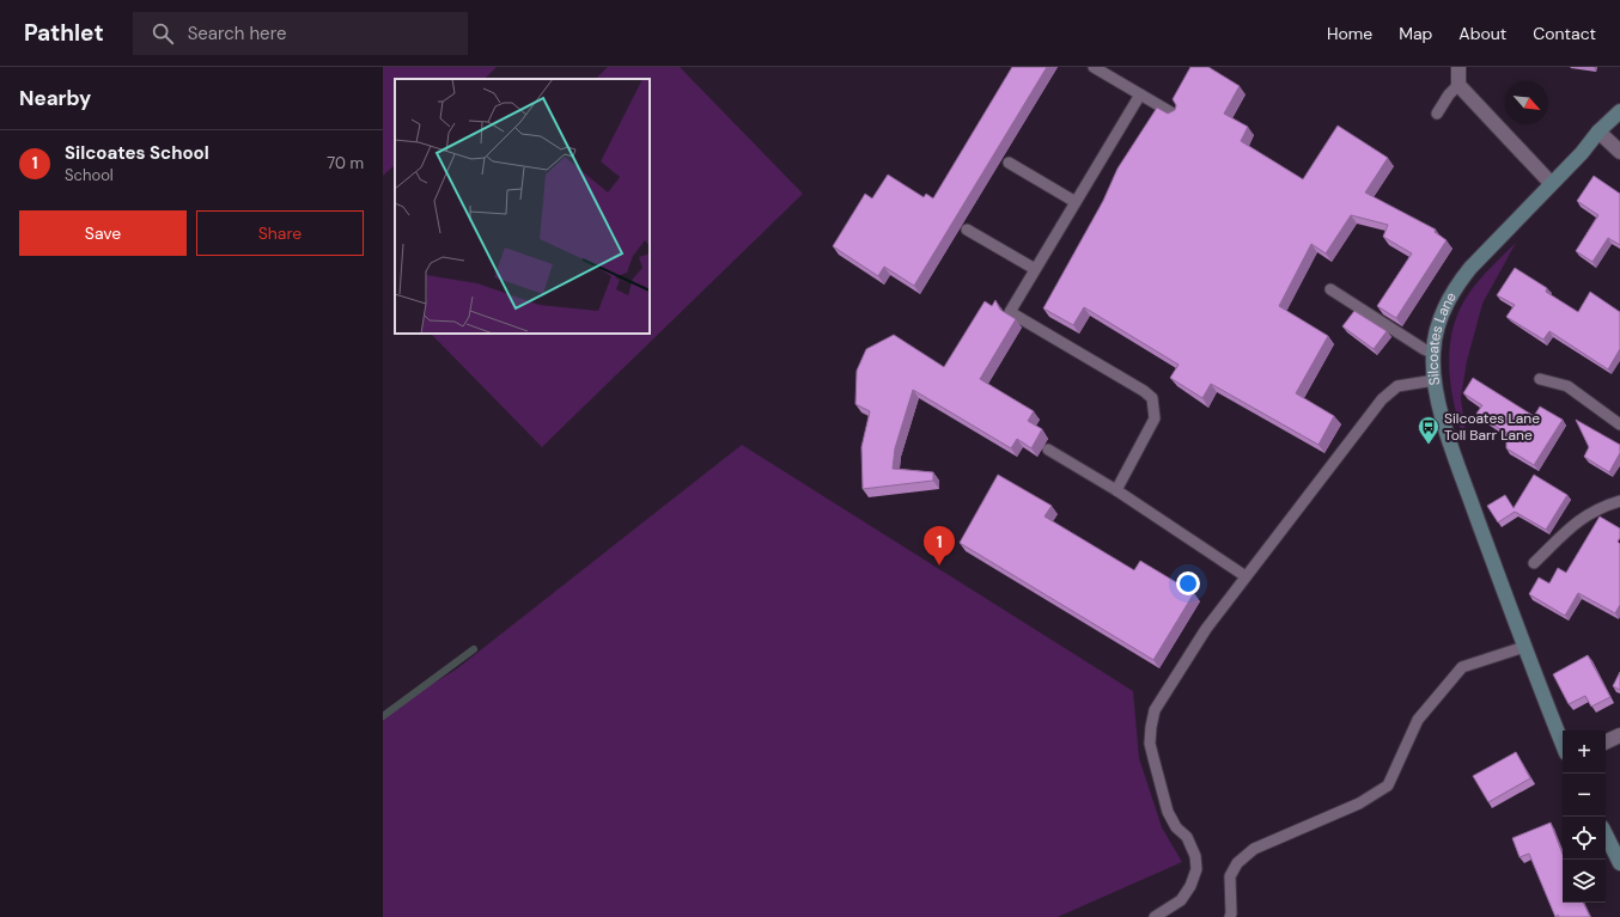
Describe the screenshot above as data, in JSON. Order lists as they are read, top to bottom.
{
  "streets": {
    "street": ["Silcoates Lane"]
  },
  "places": {
    "bus stop": ["Silcoates Lane Toll Barr Lane"]
  },
  "north": "bottom right",
  "page": {
    "header": "Pathlet",
    "search": "Search here",
    "nav": [
      "Home",
      "Map",
      "About",
      "Contact"
    ],
    "heading": "Nearby",
    "list": [
      {
        "mark": "1",
        "name": "Silcoates School",
        "note": "School",
        "value": "70 m"
      }
    ],
    "buttons": ["Save", "Share"],
    "pins": "1",
    "map_buttons": ["+", "−"]
  }
}
